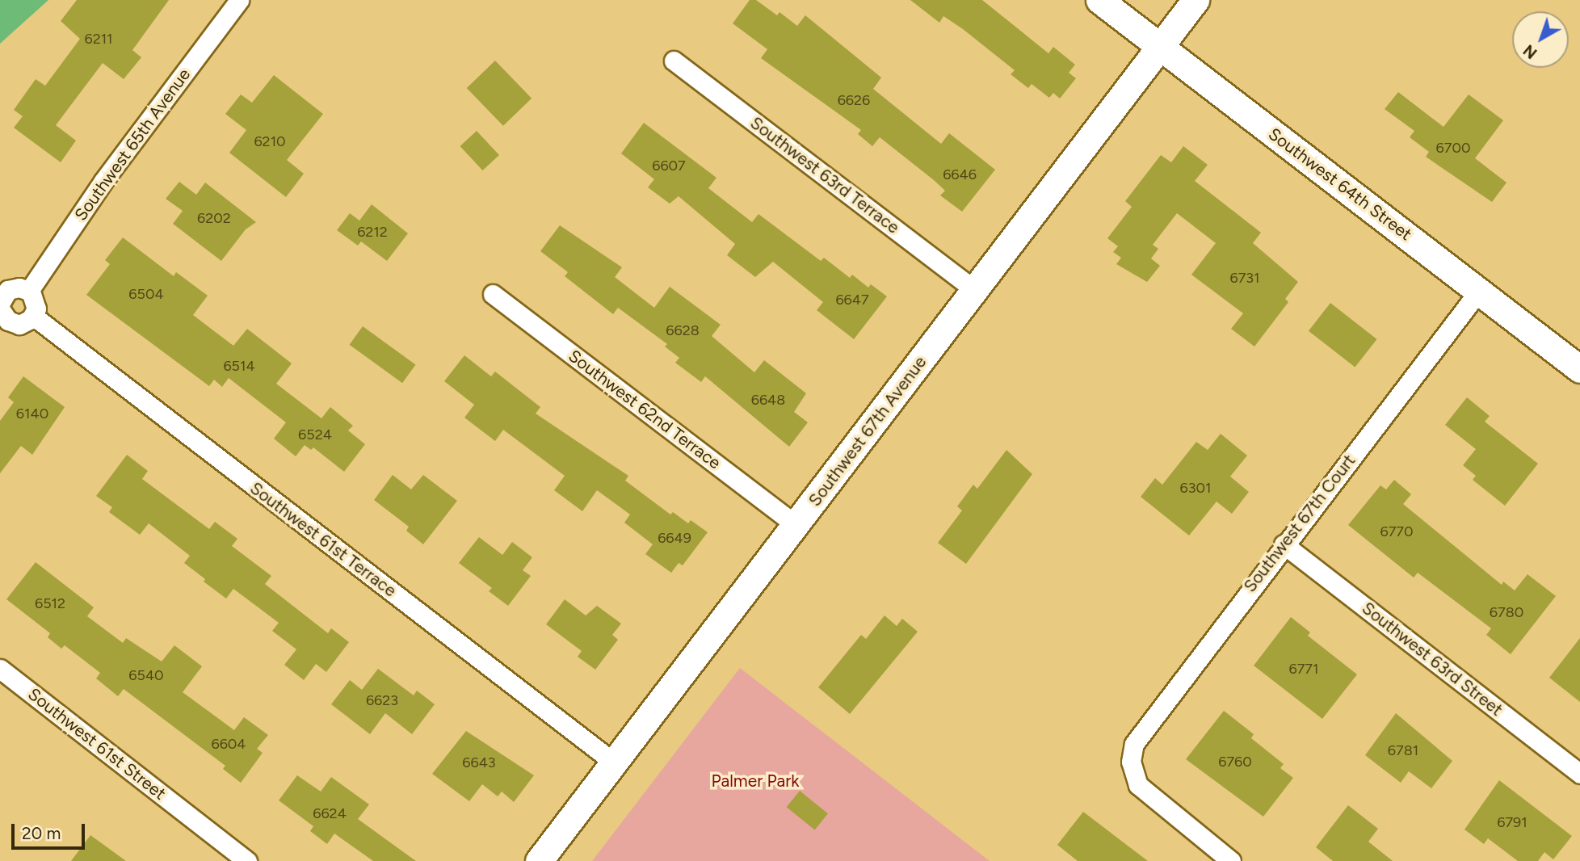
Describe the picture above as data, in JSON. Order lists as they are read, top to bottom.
{
  "streets": {
    "main road": ["Southwest 64th Street", "Southwest 67th Avenue"],
    "street": [
      "Southwest 65th Avenue",
      "Southwest 63rd Terrace",
      "Southwest 62nd Terrace",
      "Southwest 67th Court",
      "Southwest 61st Terrace",
      "Southwest 63rd Street",
      "Southwest 61st Street"
    ]
  },
  "crossings": [
    ["Southwest 65th Avenue", "Southwest 61st Terrace"],
    ["Southwest 63rd Terrace", "Southwest 67th Avenue"],
    ["Southwest 64th Street", "Southwest 67th Avenue"],
    ["Southwest 64th Street", "Southwest 67th Court"],
    ["Southwest 62nd Terrace", "Southwest 67th Avenue"],
    ["Southwest 67th Avenue", "Southwest 61st Terrace"],
    ["Southwest 67th Court", "Southwest 63rd Street"]
  ],
  "parks": ["Palmer Park"],
  "house_numbers": [
    "6211",
    "6626",
    "6210",
    "6700",
    "6607",
    "6646",
    "6202",
    "6212",
    "6731",
    "6504",
    "6647",
    "6628",
    "6514",
    "6648",
    "6140",
    "6524",
    "6301",
    "6770",
    "6649",
    "6512",
    "6780",
    "6771",
    "6540",
    "6623",
    "6604",
    "6781",
    "6760",
    "6643",
    "6624",
    "6791"
  ],
  "scale_bar": "20 m",
  "north": "bottom left"
}
